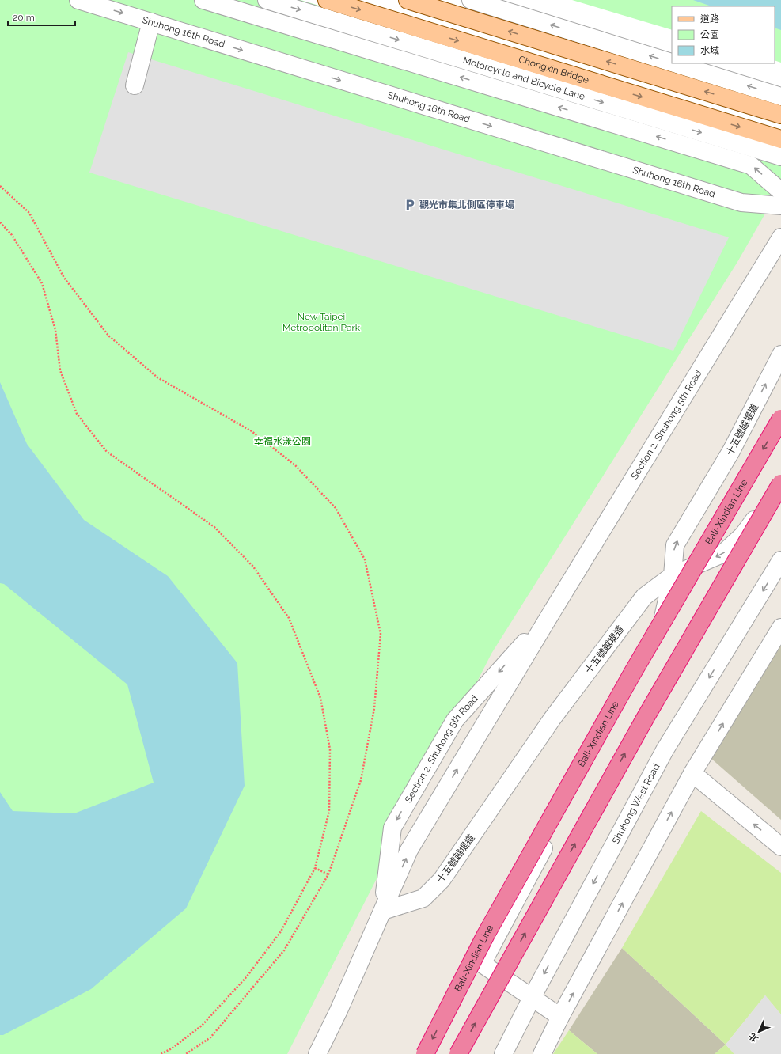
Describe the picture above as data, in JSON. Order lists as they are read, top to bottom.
{
  "streets": {
    "highway": ["Bali-Xindian Line"],
    "main road": ["Chongxin Bridge"],
    "street": [
      "Shuhong 16th Road",
      "Motorcycle and Bicycle Lane",
      "Section 2, Shuhong 5th Road",
      "十五號越堤道",
      "Shuhong West Road"
    ]
  },
  "crossings": [
    ["Section 2, Shuhong 5th Road", "十五號越堤道"]
  ],
  "one_way": ["十五號越堤道"],
  "parks": ["New Taipei Metropolitan Park", "幸福水漾公園"],
  "places": {
    "parking": ["觀光市集北側區停車場"]
  },
  "legend": ["道路", "公園", "水域"],
  "scale_bar": "20 m",
  "north": "bottom left"
}
